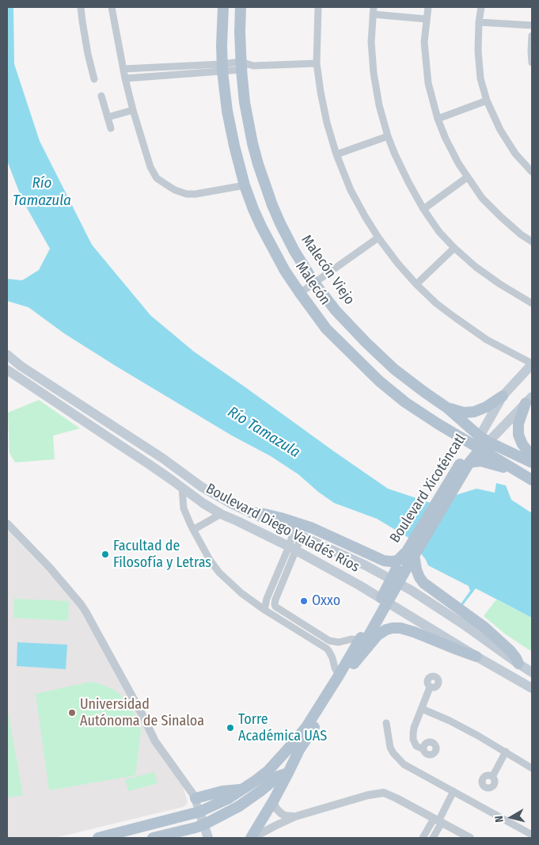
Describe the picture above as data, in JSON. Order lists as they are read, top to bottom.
{
  "streets": {
    "main road": [
      "Malecón Viejo",
      "Malecón",
      "Boulevard Xicoténcatl",
      "Boulevard Diego Valadés Ríos"
    ]
  },
  "crossings": [
    ["Malecón Viejo", "Malecón"],
    ["Malecón Viejo", "Boulevard Xicoténcatl"],
    ["Malecón", "Boulevard Xicoténcatl"]
  ],
  "water": ["Río Tamazula"],
  "places": [
    "Facultad de Filosofía y Letras",
    "Oxxo",
    "Universidad Autónoma de Sinaloa",
    "Torre Académica UAS"
  ],
  "north": "left"
}
